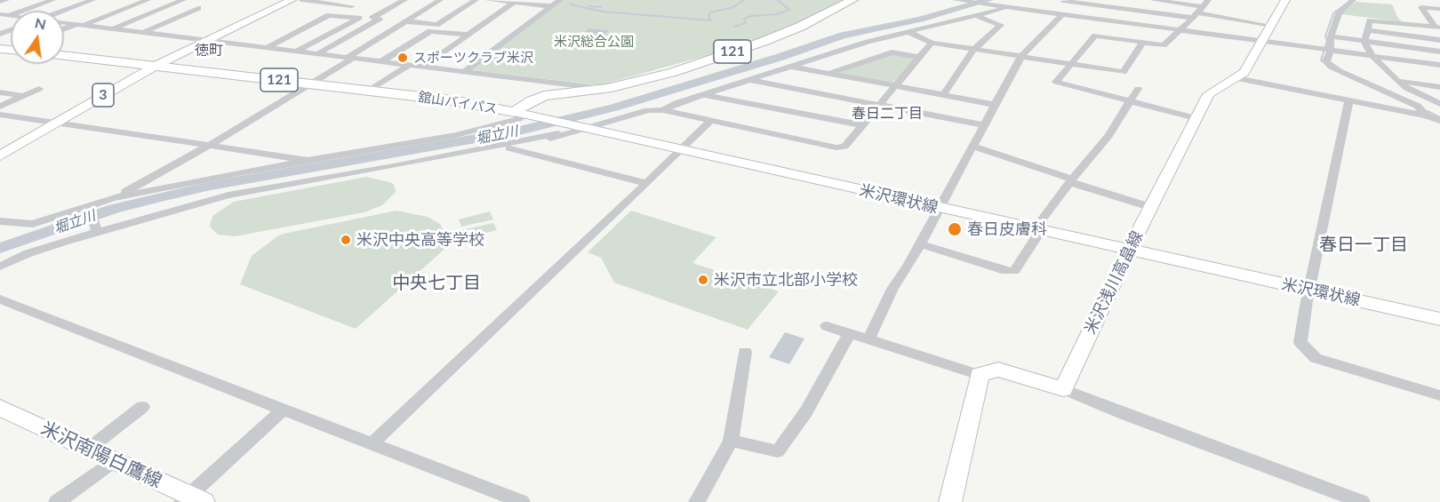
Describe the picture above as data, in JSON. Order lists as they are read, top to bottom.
{
  "streets": {
    "highway": ["121", "舘山バイパス"],
    "main road": [
      "3",
      "米沢環状線",
      "米沢浅川高畠線",
      "米沢南陽白鷹線"
    ]
  },
  "crossings": [
    ["3", "舘山バイパス"],
    ["舘山バイパス", "米沢環状線"],
    ["米沢環状線", "米沢浅川高畠線"]
  ],
  "districts": [
    "徳町",
    "春日二丁目",
    "春日一丁目",
    "中央七丁目"
  ],
  "water": ["堀立川"],
  "parks": ["米沢総合公園"],
  "places": [
    "スポーツクラブ米沢",
    "春日皮膚科",
    "米沢中央高等学校",
    "米沢市立北部小学校"
  ],
  "north": "top"
}
